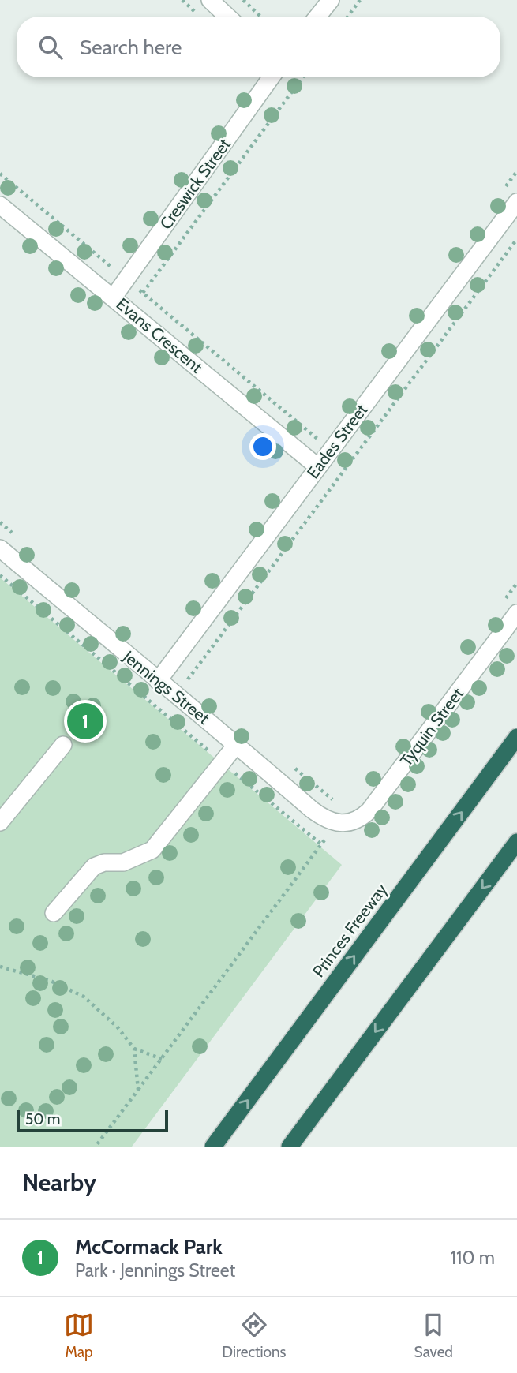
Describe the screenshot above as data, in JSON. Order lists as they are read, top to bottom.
{
  "streets": {
    "highway": ["Princes Freeway"],
    "street": [
      "Creswick Street",
      "Evans Crescent",
      "Eades Street",
      "Jennings Street",
      "Tyquin Street"
    ]
  },
  "crossings": [
    ["Creswick Street", "Evans Crescent"],
    ["Evans Crescent", "Eades Street"],
    ["Eades Street", "Jennings Street"],
    ["Jennings Street", "Tyquin Street"]
  ],
  "scale_bar": "50 m",
  "page": {
    "search": "Search here",
    "pins": "1",
    "scale": "50 m",
    "heading": "Nearby",
    "list": [
      {
        "mark": "1",
        "name": "McCormack Park",
        "note": "Park · Jennings Street",
        "value": "110 m"
      }
    ],
    "nav": ["Map", "Directions", "Saved"]
  }
}
